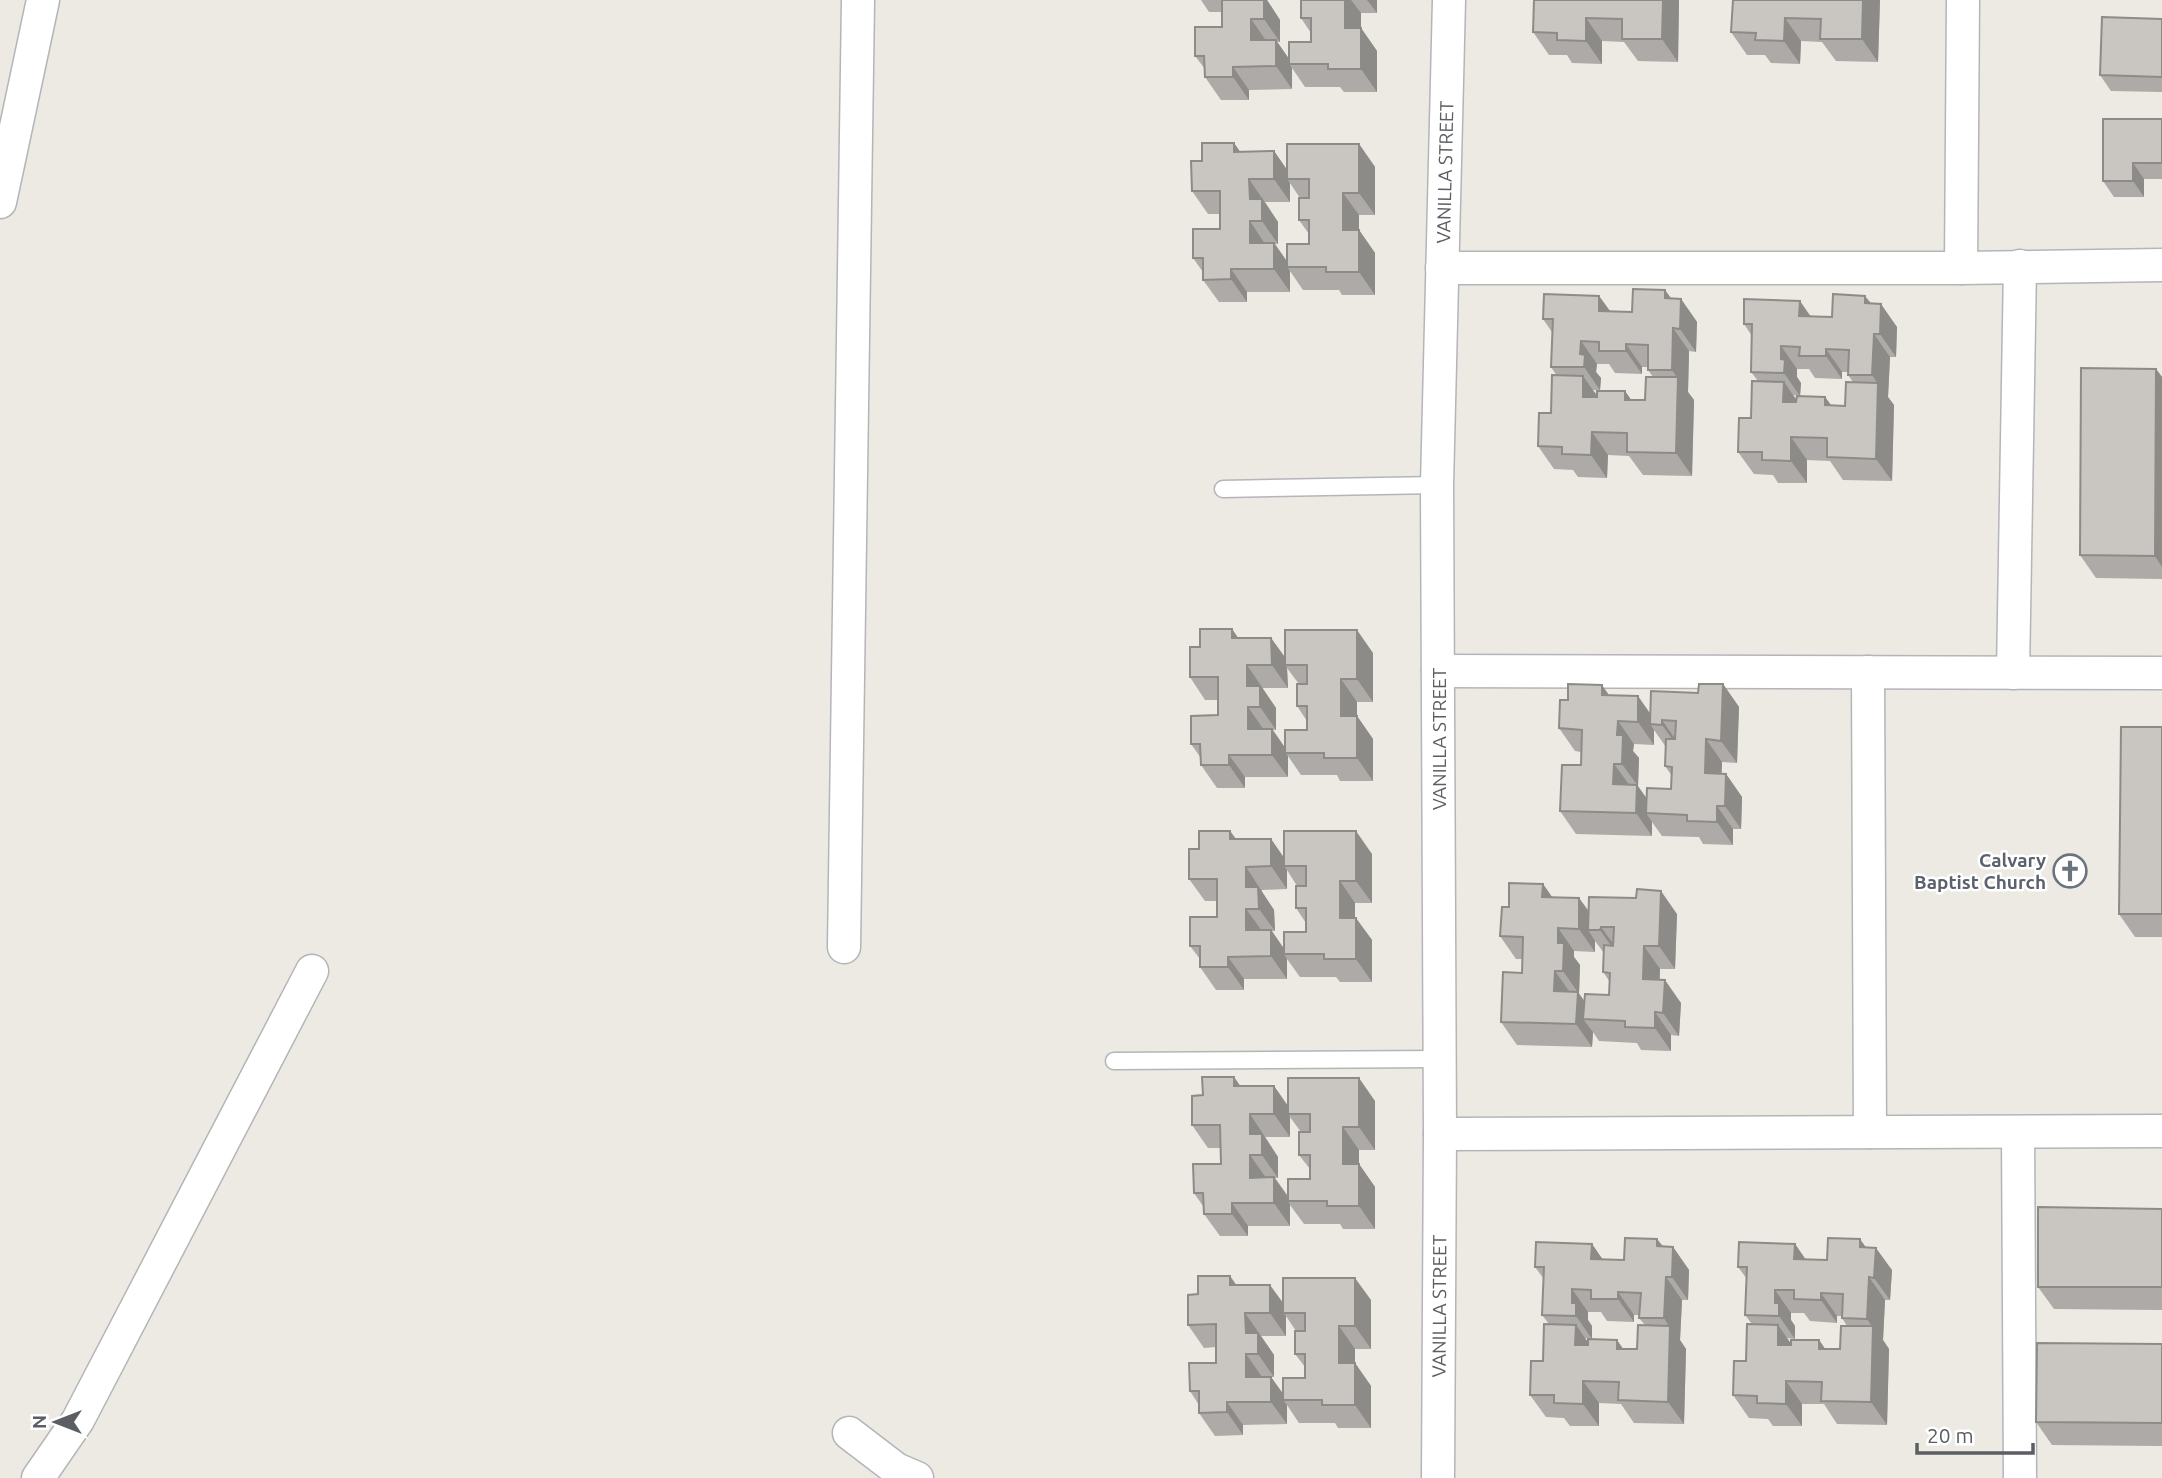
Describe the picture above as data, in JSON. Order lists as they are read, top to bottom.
{
  "streets": {
    "street": ["VANILLA STREET"]
  },
  "places": {
    "church": ["Calvary Baptist Church"]
  },
  "scale_bar": "20 m",
  "north": "left"
}
